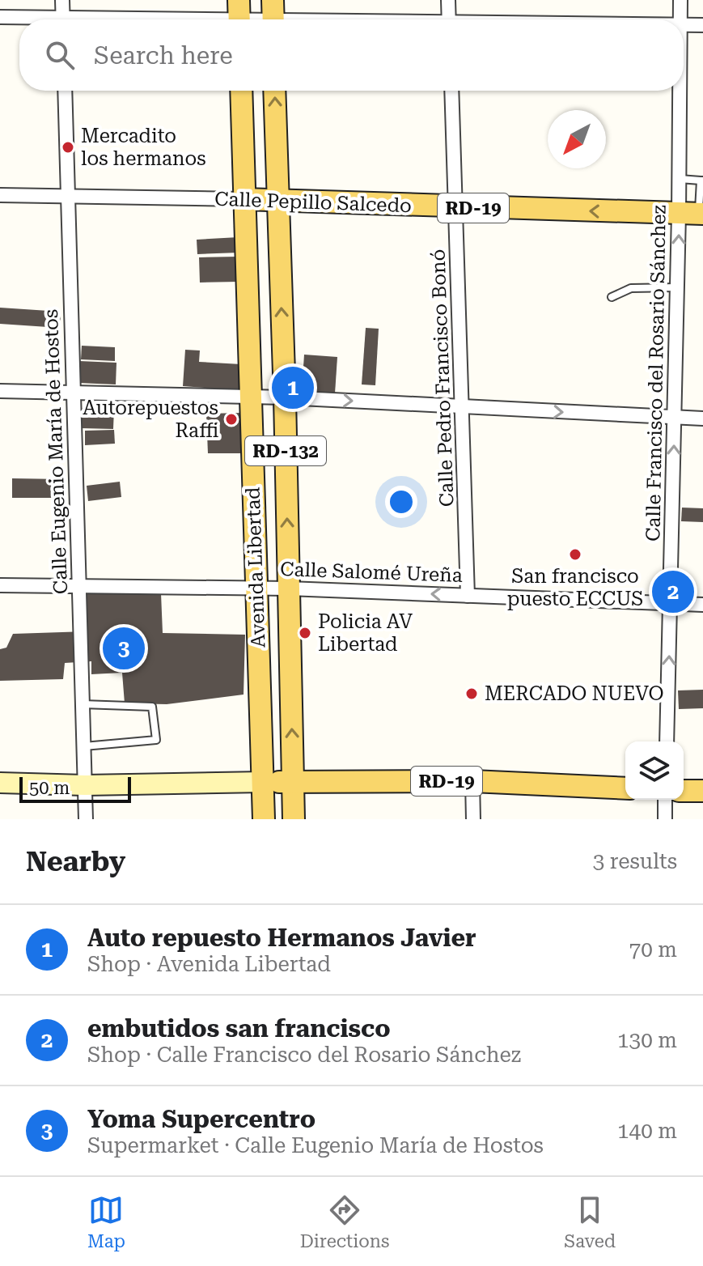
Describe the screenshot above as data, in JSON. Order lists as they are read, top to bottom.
{
  "streets": {
    "main road": [
      "Calle Pepillo Salcedo",
      "RD-19",
      "RD-132",
      "Avenida Libertad"
    ],
    "street": [
      "Calle Francisco del Rosario Sánchez",
      "Calle Pedro Francisco Bonó",
      "Calle Eugenio María de Hostos",
      "Calle Salomé Ureña"
    ]
  },
  "crossings": [
    ["Calle Pepillo Salcedo", "Calle Francisco del Rosario Sánchez"],
    ["Calle Pepillo Salcedo", "Calle Pedro Francisco Bonó"],
    ["Calle Pepillo Salcedo", "Calle Eugenio María de Hostos"],
    ["Calle Pepillo Salcedo", "Avenida Libertad"],
    ["RD-19", "Avenida Libertad"],
    ["Calle Francisco del Rosario Sánchez", "Calle Salomé Ureña"],
    ["Calle Pedro Francisco Bonó", "Calle Salomé Ureña"],
    ["Calle Eugenio María de Hostos", "Calle Salomé Ureña"],
    ["Avenida Libertad", "Calle Salomé Ureña"]
  ],
  "one_way": ["Calle Francisco del Rosario Sánchez"],
  "places": [
    "Mercadito los hermanos",
    "Autorepuestos Raffi",
    "San francisco puesto ECCUS",
    "Policia AV Libertad",
    "MERCADO NUEVO"
  ],
  "scale_bar": "50 m",
  "north": "bottom left",
  "page": {
    "search": "Search here",
    "pins": ["1", "2", "3"],
    "scale": "50 m",
    "heading": ["Nearby", "3 results"],
    "list": [
      {
        "mark": "1",
        "name": "Auto repuesto Hermanos Javier",
        "note": "Shop · Avenida Libertad",
        "value": "70 m"
      },
      {
        "mark": "2",
        "name": "embutidos san francisco",
        "note": "Shop · Calle Francisco del Rosario Sánchez",
        "value": "130 m"
      },
      {
        "mark": "3",
        "name": "Yoma Supercentro",
        "note": "Supermarket · Calle Eugenio María de Hostos",
        "value": "140 m"
      }
    ],
    "nav": ["Map", "Directions", "Saved"]
  }
}
